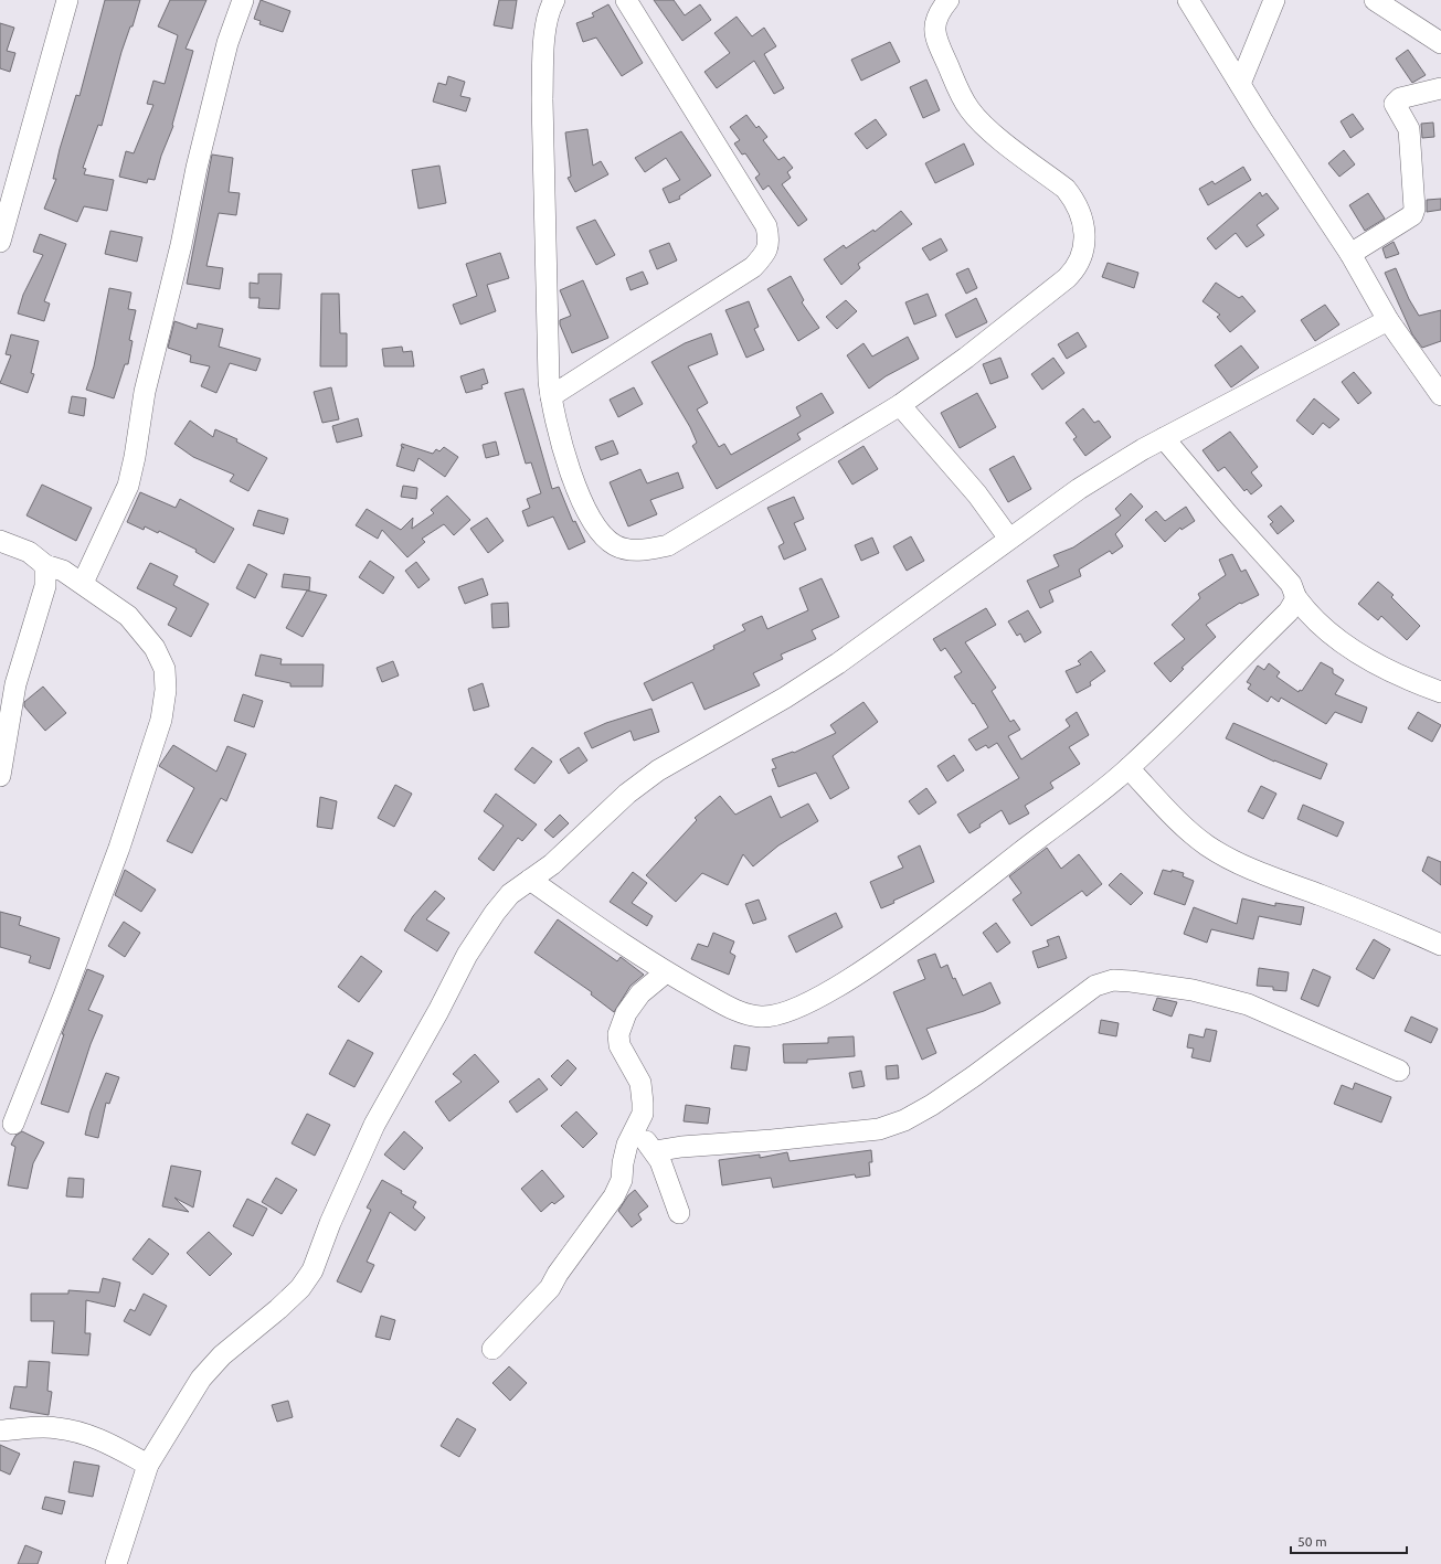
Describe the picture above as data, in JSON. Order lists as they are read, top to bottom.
{
  "scale_bar": "50 m"
}
